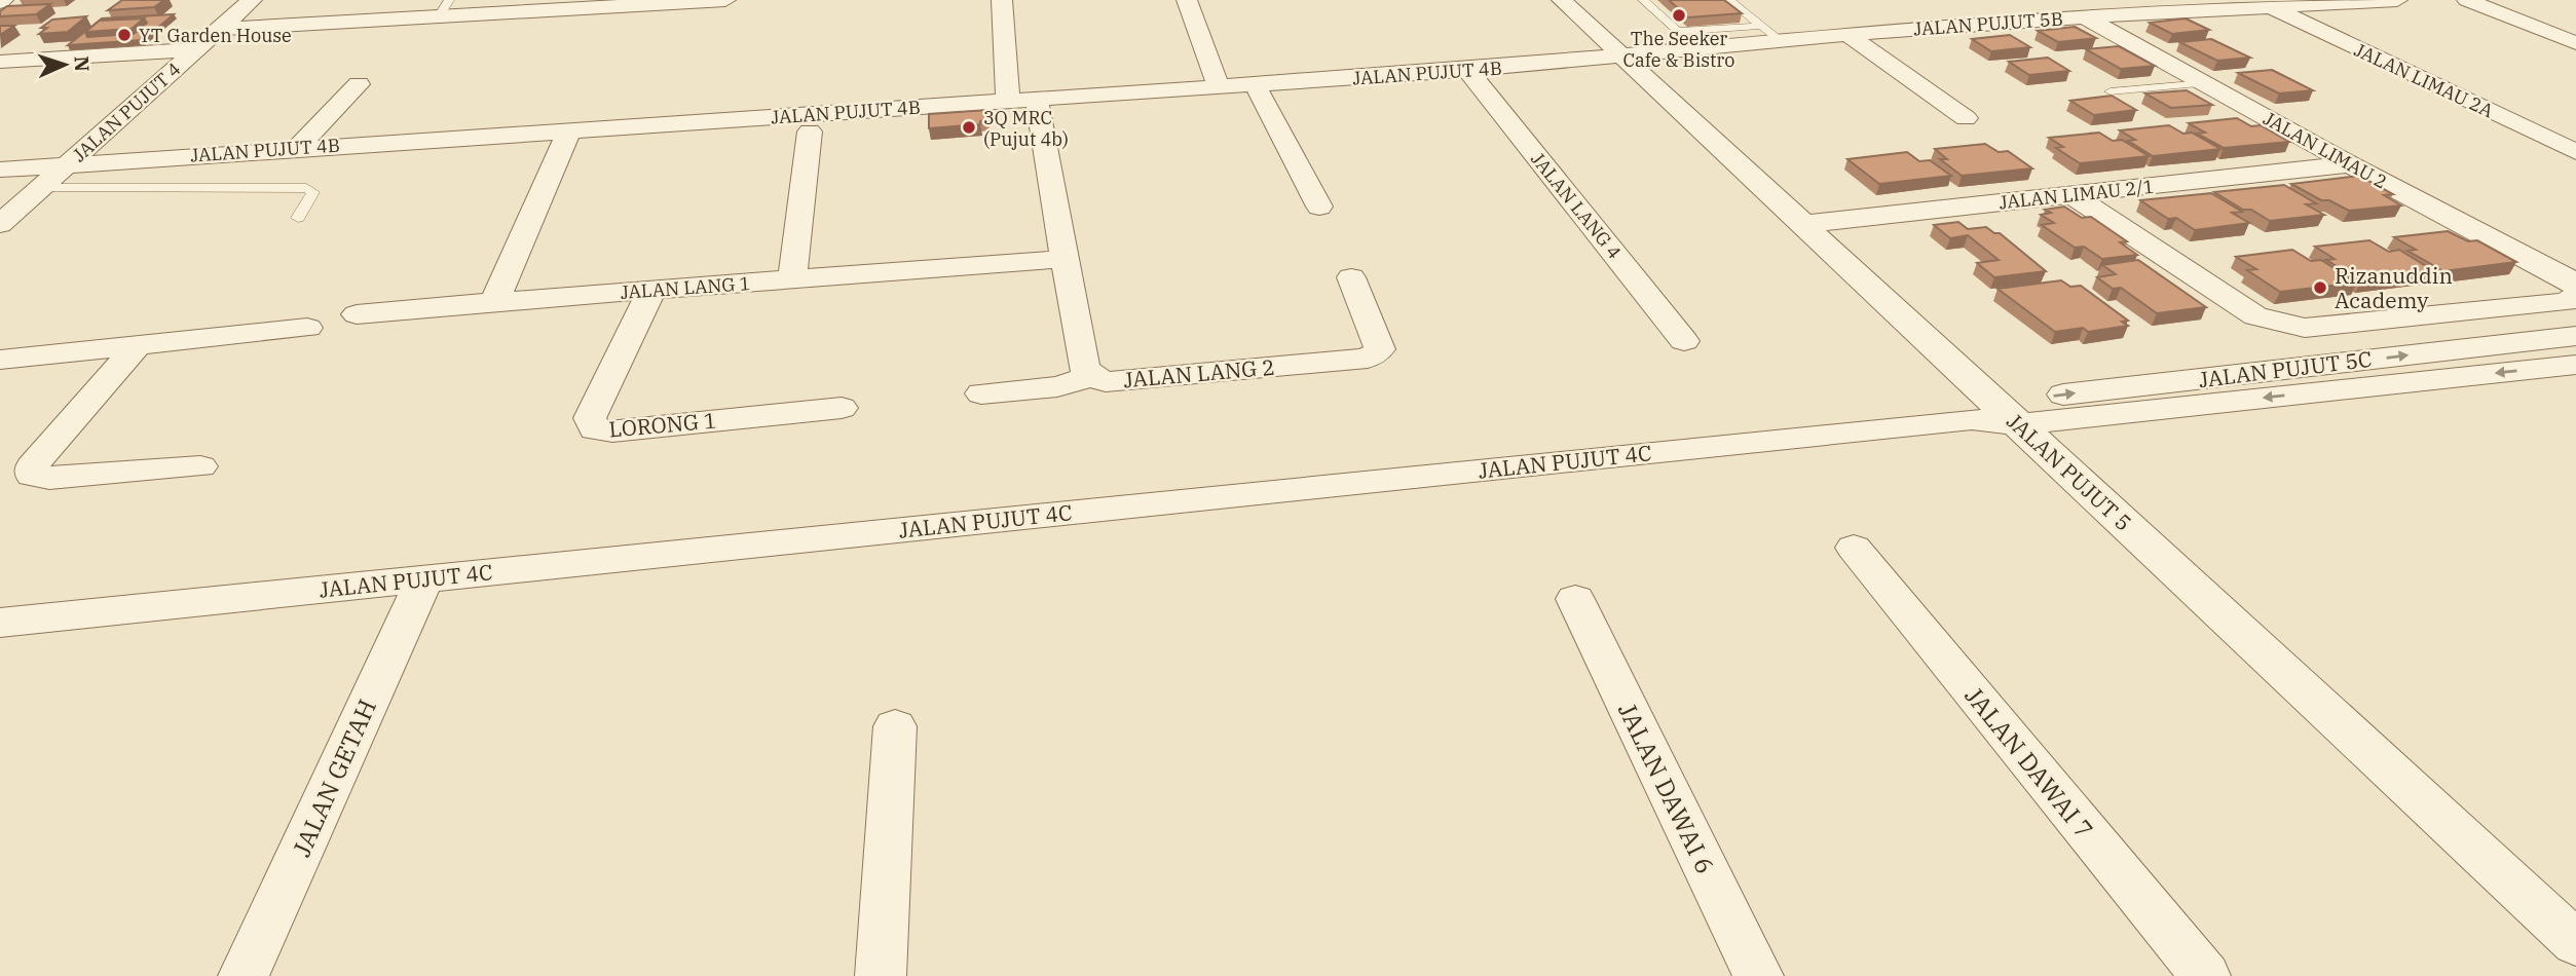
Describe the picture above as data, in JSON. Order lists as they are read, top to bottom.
{
  "streets": {
    "street": [
      "JALAN PUJUT 5B",
      "JALAN PUJUT 4B",
      "JALAN LIMAU 2A",
      "JALAN PUJUT 4",
      "JALAN LIMAU 2",
      "JALAN LIMAU 2/1",
      "JALAN LANG 4",
      "JALAN LANG 1",
      "JALAN PUJUT 5C",
      "JALAN LANG 2",
      "LORONG 1",
      "JALAN PUJUT 4C",
      "JALAN PUJUT 5",
      "JALAN DAWAI 7",
      "JALAN GETAH",
      "JALAN DAWAI 6"
    ]
  },
  "crossings": [
    ["JALAN PUJUT 5B", "JALAN PUJUT 4B"],
    ["JALAN PUJUT 5B", "JALAN LIMAU 2A"],
    ["JALAN PUJUT 5B", "JALAN LIMAU 2"],
    ["JALAN PUJUT 5B", "JALAN PUJUT 5"],
    ["JALAN PUJUT 4B", "JALAN PUJUT 4"],
    ["JALAN PUJUT 4B", "JALAN LANG 4"],
    ["JALAN PUJUT 4B", "JALAN LANG 2"],
    ["JALAN PUJUT 4B", "JALAN PUJUT 5"],
    ["JALAN LIMAU 2", "JALAN LIMAU 2/1"],
    ["JALAN LIMAU 2/1", "JALAN PUJUT 5"],
    ["JALAN LANG 1", "JALAN LANG 2"],
    ["JALAN LANG 1", "LORONG 1"],
    ["JALAN PUJUT 5C", "JALAN PUJUT 4C"],
    ["JALAN PUJUT 5C", "JALAN PUJUT 5"],
    ["JALAN PUJUT 4C", "JALAN PUJUT 5"],
    ["JALAN PUJUT 4C", "JALAN GETAH"]
  ],
  "places": [
    "The Seeker Cafe & Bistro",
    "YT Garden House",
    "3Q MRC (Pujut 4b)",
    "Rizanuddin Academy"
  ],
  "north": "right"
}
